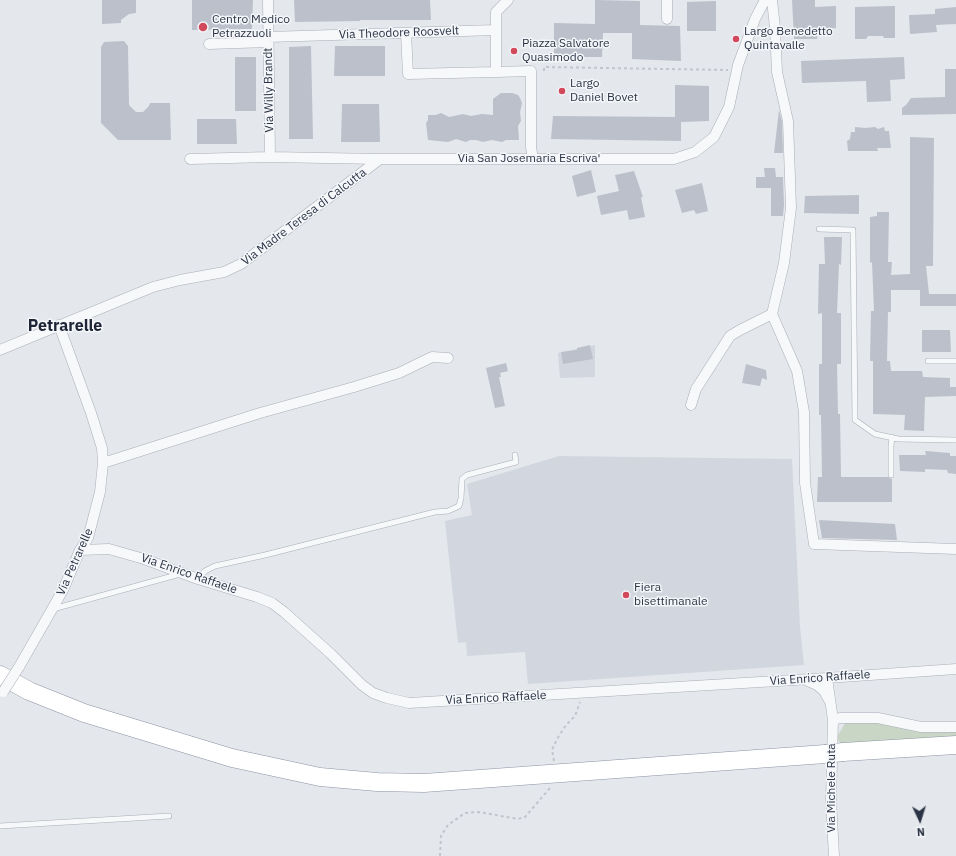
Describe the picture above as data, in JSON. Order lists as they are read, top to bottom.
{
  "streets": {
    "street": [
      "Via Theodore Roosvelt",
      "Via Willy Brandt",
      "Via San Josemaria Escriva'",
      "Via Madre Teresa di Calcutta",
      "Via Petrarelle",
      "Via Enrico Raffaele",
      "Via Michele Ruta"
    ]
  },
  "crossings": [
    ["Via Theodore Roosvelt", "Via Willy Brandt"],
    ["Via Willy Brandt", "Via San Josemaria Escriva'"],
    ["Via San Josemaria Escriva'", "Via Madre Teresa di Calcutta"],
    ["Via Madre Teresa di Calcutta", "Via Petrarelle"],
    ["Via Petrarelle", "Via Enrico Raffaele"],
    ["Via Enrico Raffaele", "Via Michele Ruta"]
  ],
  "districts": ["Petrarelle"],
  "places": [
    "Centro Medico Petrazzuoli",
    "Largo Benedetto Quintavalle",
    "Piazza Salvatore Quasimodo",
    "Largo Daniel Bovet",
    "Fiera bisettimanale"
  ],
  "north": "bottom"
}
